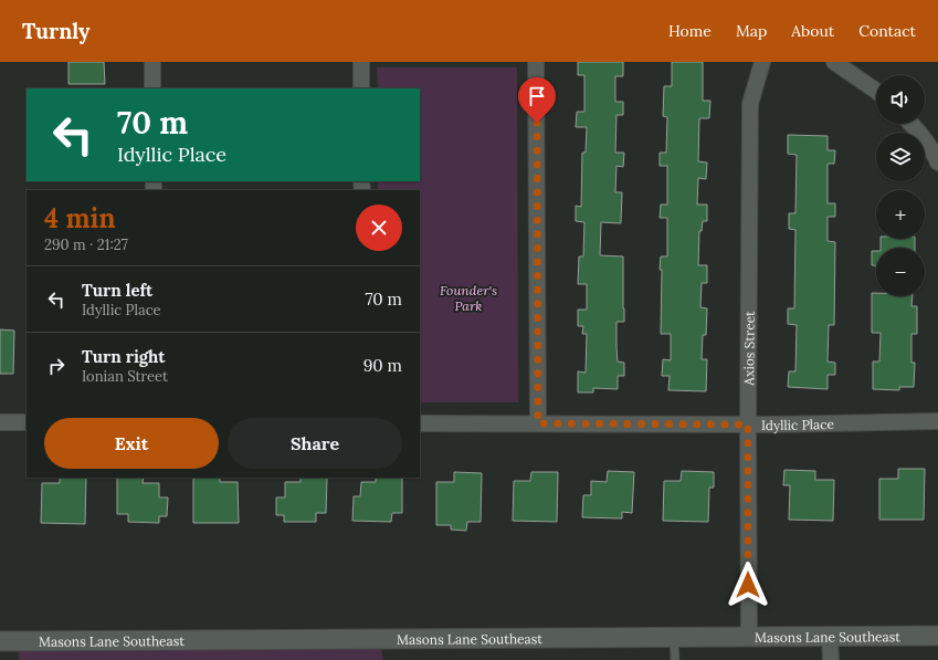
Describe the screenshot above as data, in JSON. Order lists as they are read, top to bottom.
{
  "streets": {
    "street": ["Axios Street", "Idyllic Place", "Masons Lane Southeast"]
  },
  "crossings": [
    ["Axios Street", "Idyllic Place"],
    ["Axios Street", "Masons Lane Southeast"]
  ],
  "parks": ["Founder's Park"],
  "page": {
    "header": "Turnly",
    "nav": [
      "Home",
      "Map",
      "About",
      "Contact"
    ],
    "map_buttons": ["+", "−"],
    "turn": ["70 m", "Idyllic Place"],
    "heading": ["4 min", "290 m · 21:27"],
    "list": [
      {
        "name": "Turn left",
        "note": "Idyllic Place",
        "value": "70 m"
      },
      {
        "name": "Turn right",
        "note": "Ionian Street",
        "value": "90 m"
      }
    ],
    "buttons": ["Exit", "Share"]
  }
}
